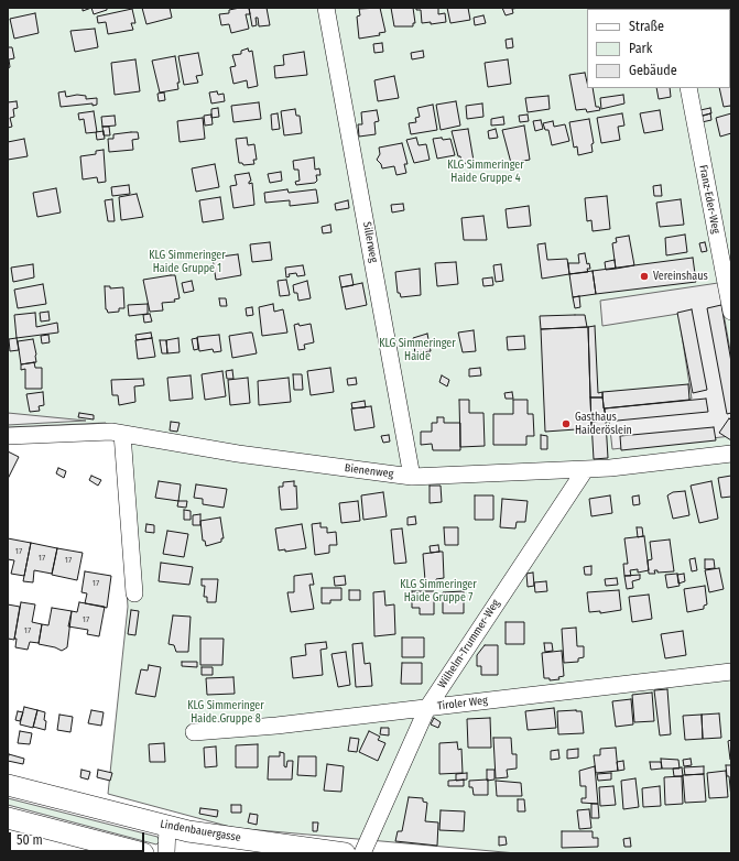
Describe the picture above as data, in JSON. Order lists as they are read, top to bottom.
{
  "streets": {
    "street": [
      "Franz-Eder-Weg",
      "Sillerweg",
      "Bienenweg",
      "Wilhelm-Trummer-Weg",
      "Tiroler Weg",
      "Lindenbauergasse"
    ]
  },
  "crossings": [
    ["Sillerweg", "Bienenweg"],
    ["Bienenweg", "Wilhelm-Trummer-Weg"],
    ["Wilhelm-Trummer-Weg", "Tiroler Weg"]
  ],
  "parks": [
    "KLG Simmeringer Haide Gruppe 4",
    "KLG Simmeringer Haide Gruppe 1",
    "KLG Simmeringer Haide",
    "KLG Simmeringer Haide Gruppe 7",
    "KLG Simmeringer Haide Gruppe 8"
  ],
  "places": ["Vereinshaus", "Gasthaus Haideröslein"],
  "house_numbers": [
    "17",
    "17",
    "17",
    "17",
    "17",
    "17"
  ],
  "legend": ["Straße", "Park", "Gebäude"],
  "scale_bar": "50 m"
}
